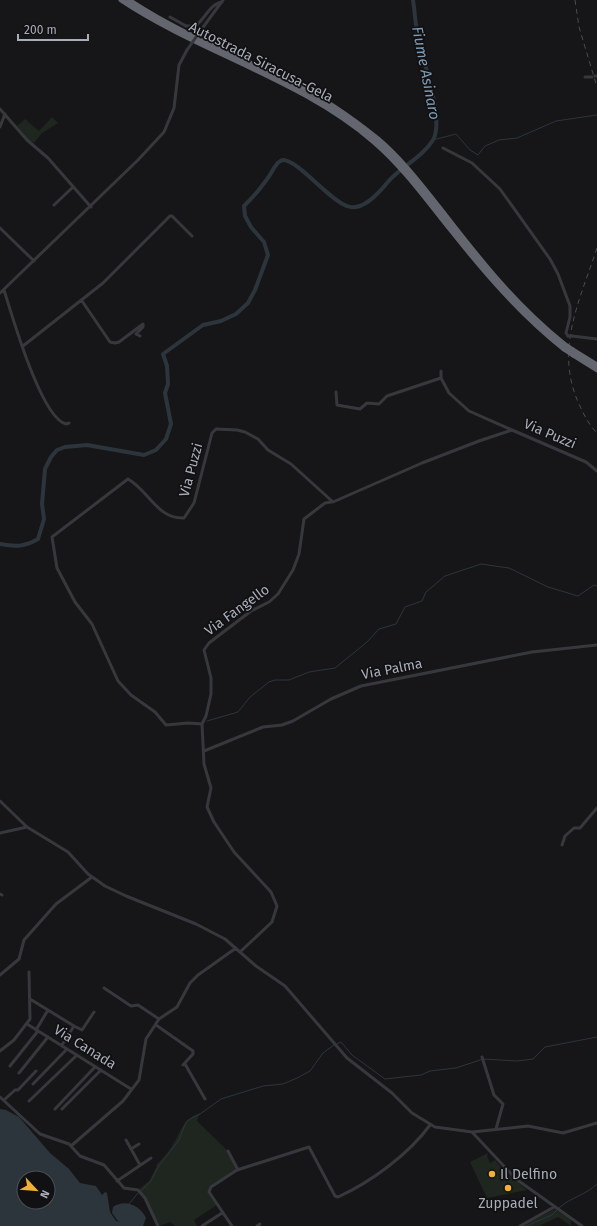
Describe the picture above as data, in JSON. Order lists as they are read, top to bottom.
{
  "streets": {
    "highway": ["Autostrada Siracusa-Gela"],
    "street": [
      "Via Puzzi",
      "Via Fangello",
      "Via Palma",
      "Via Canada"
    ]
  },
  "crossings": [
    ["Via Puzzi", "Via Fangello"],
    ["Via Fangello", "Via Palma"]
  ],
  "water": ["Fiume Asinaro"],
  "places": ["Il Delfino", "Zuppadel"],
  "scale_bar": "200 m",
  "north": "bottom right"
}
